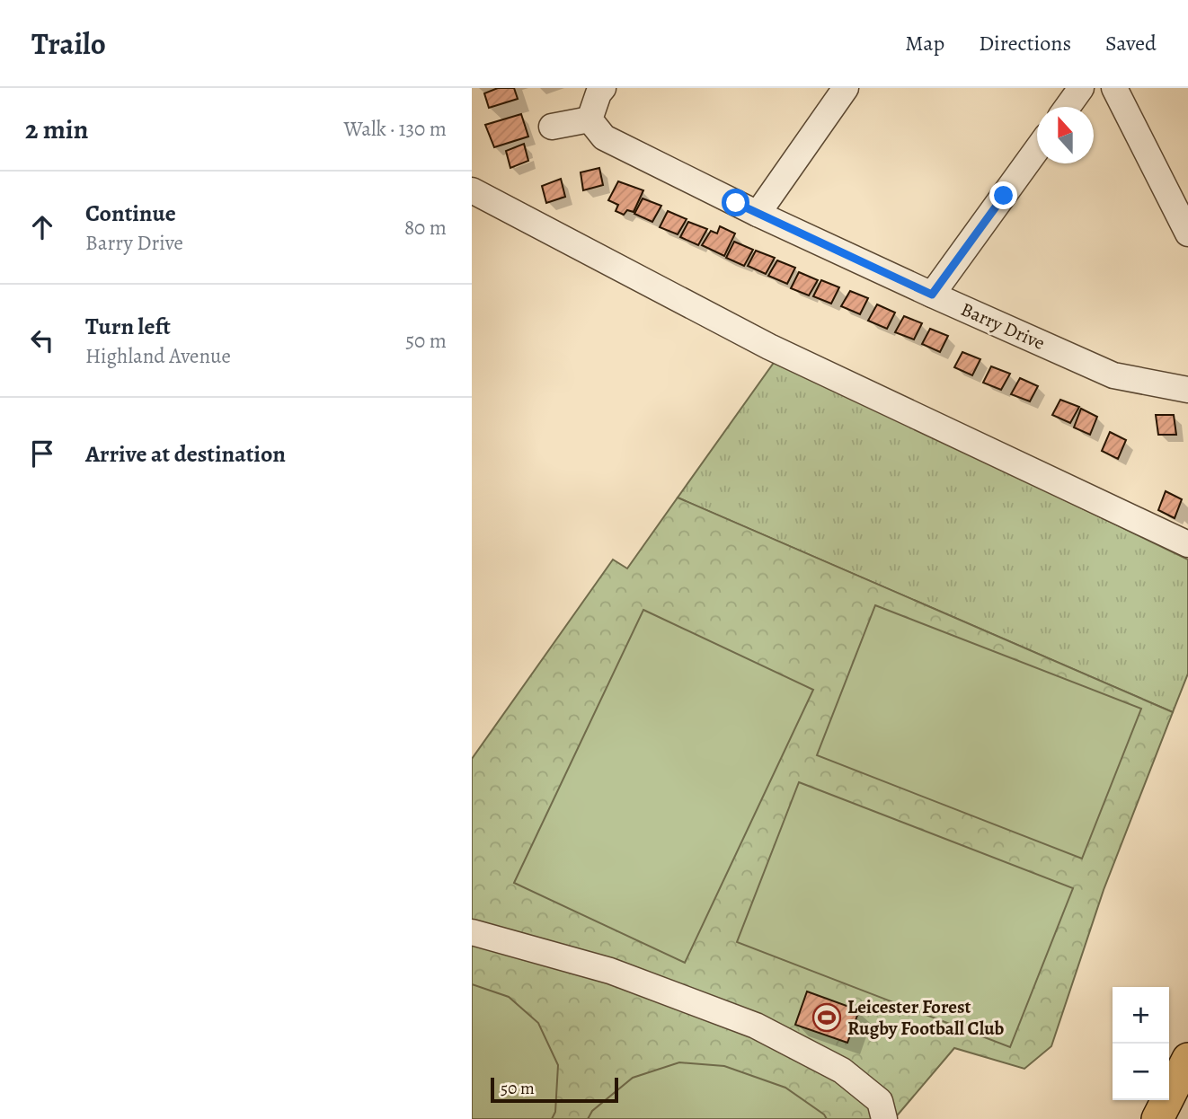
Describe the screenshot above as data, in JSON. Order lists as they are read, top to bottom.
{
  "streets": {
    "street": ["Barry Drive"]
  },
  "places": {
    "sports": ["Leicester Forest Rugby Football Club"]
  },
  "scale_bar": "50 m",
  "north": "top",
  "page": {
    "header": "Trailo",
    "nav": ["Map", "Directions", "Saved"],
    "heading": ["2 min", "Walk · 130 m"],
    "list": [
      ["Continue", "Barry Drive", "80 m"],
      ["Turn left", "Highland Avenue", "50 m"],
      "Arrive at destination"
    ],
    "map_buttons": ["+", "−"],
    "scale": "50 m"
  }
}
